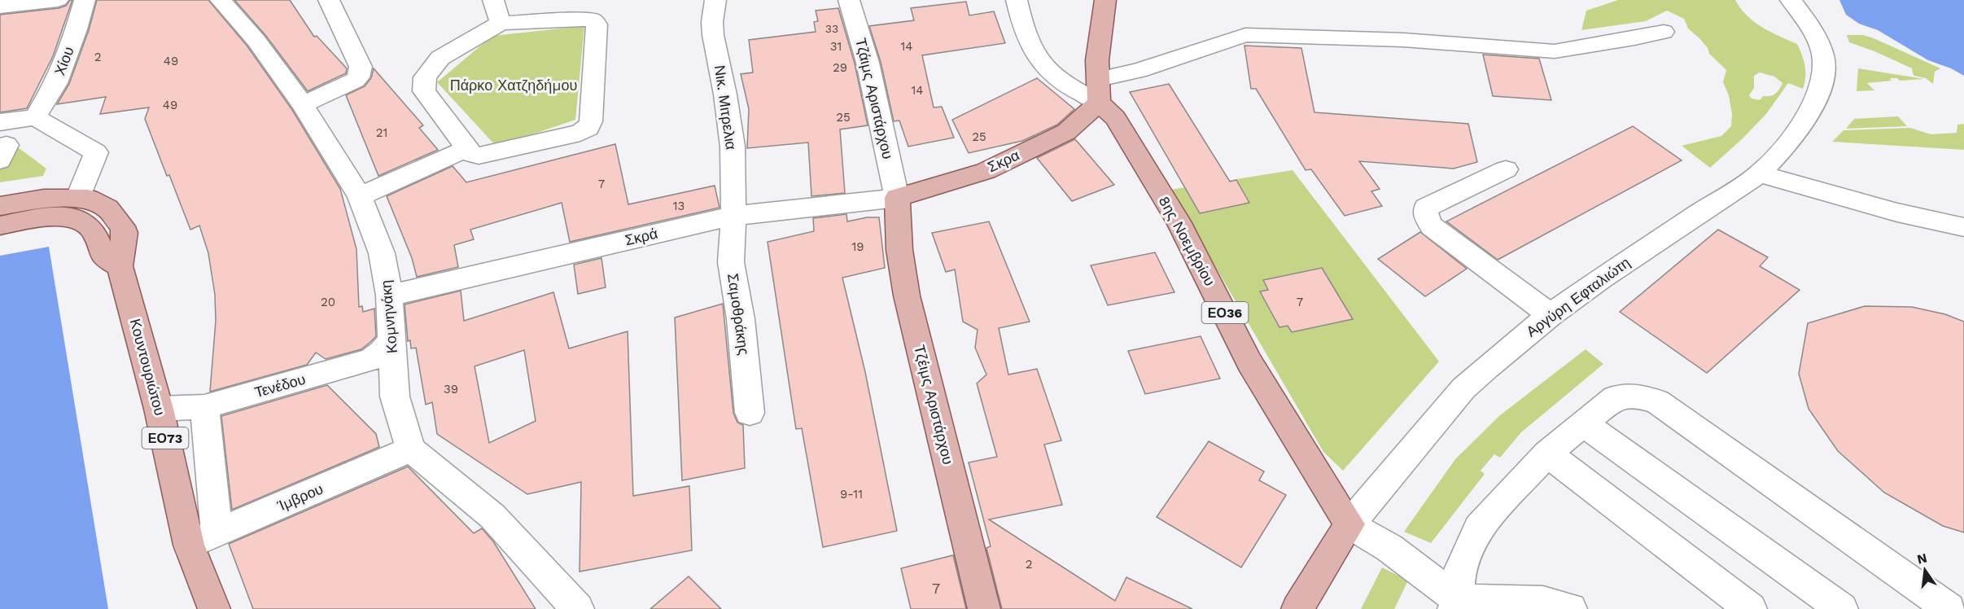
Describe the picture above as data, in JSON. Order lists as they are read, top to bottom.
{
  "streets": {
    "main road": [
      "Σκρα",
      "8ης Νοεμβρίου",
      "Αργύρη Εφταλιώτη",
      "ΕΟ36",
      "Κουντουριώτου",
      "Τζέιμς Αριστάρχου",
      "ΕΟ73"
    ],
    "street": [
      "Χίου",
      "Τζάιμς Αριστάρχου",
      "Νικ. Μιτρελια",
      "Σκρά",
      "Σαμοθράκης",
      "Κομνηνάκη",
      "Τενέδου",
      "Ίμβρου"
    ]
  },
  "crossings": [
    ["Τζάιμς Αριστάρχου", "Σκρα"],
    ["Τζάιμς Αριστάρχου", "Σκρά"],
    ["Τζάιμς Αριστάρχου", "Τζέιμς Αριστάρχου"],
    ["Νικ. Μιτρελια", "Σκρά"],
    ["Νικ. Μιτρελια", "Σαμοθράκης"],
    ["Σκρα", "Σκρά"],
    ["Σκρα", "8ης Νοεμβρίου"],
    ["Σκρα", "Τζέιμς Αριστάρχου"],
    ["Σκρά", "Σαμοθράκης"],
    ["Σκρά", "Κομνηνάκη"],
    ["Σκρά", "Τζέιμς Αριστάρχου"],
    ["8ης Νοεμβρίου", "Αργύρη Εφταλιώτη"],
    ["Κομνηνάκη", "Τενέδου"],
    ["Κομνηνάκη", "Ίμβρου"],
    ["Κουντουριώτου", "Τενέδου"],
    ["Κουντουριώτου", "Ίμβρου"]
  ],
  "parks": ["Πάρκο Χατζηδήμου"],
  "house_numbers": [
    "33",
    "31",
    "14",
    "2",
    "49",
    "29",
    "14",
    "49",
    "25",
    "21",
    "25",
    "7",
    "13",
    "19",
    "20",
    "7",
    "39",
    "9-11",
    "2",
    "7"
  ],
  "north": "top"
}
